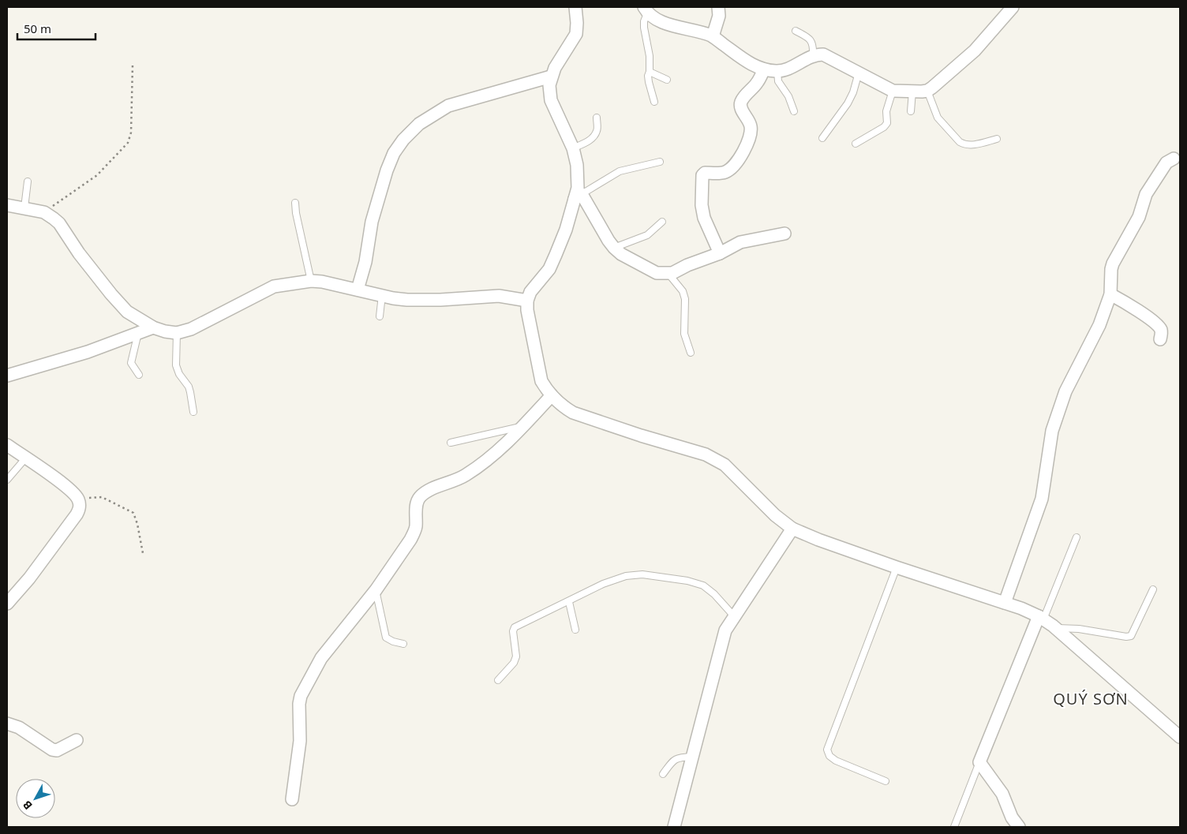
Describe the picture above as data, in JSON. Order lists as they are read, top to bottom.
{
  "districts": ["QUÝ SƠN"],
  "scale_bar": "50 m",
  "north": "bottom left"
}
